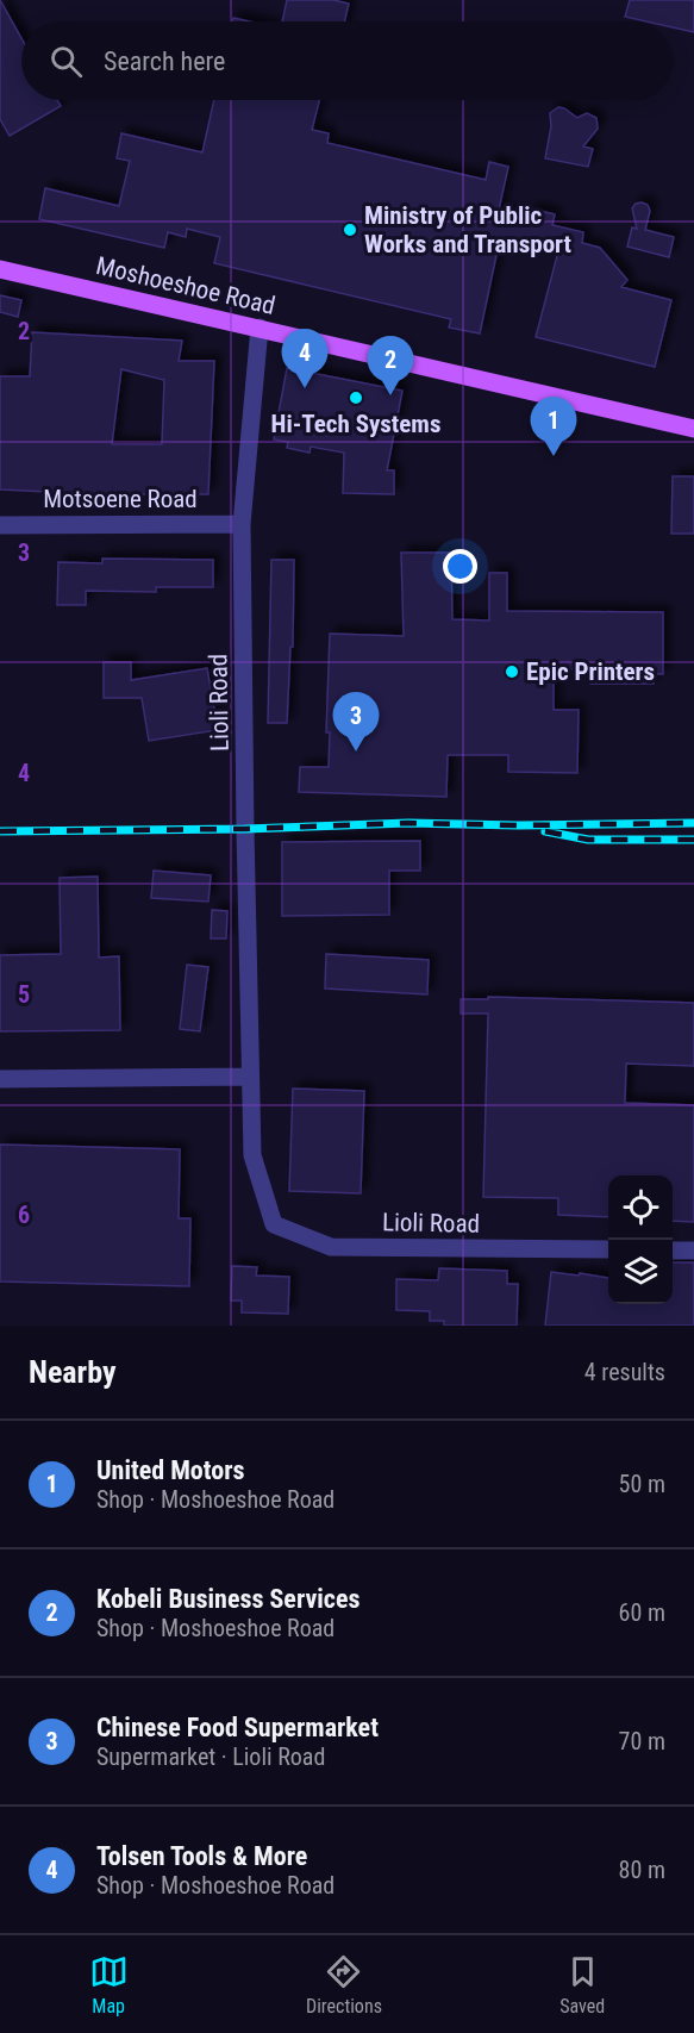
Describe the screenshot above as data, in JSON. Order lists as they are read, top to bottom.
{
  "streets": {
    "main road": ["Moshoeshoe Road"],
    "street": ["Motsoene Road", "Lioli Road"]
  },
  "crossings": [
    ["Moshoeshoe Road", "Lioli Road"],
    ["Motsoene Road", "Lioli Road"]
  ],
  "places": ["Ministry of Public Works and Transport", "Hi-Tech Systems", "Epic Printers"],
  "page": {
    "search": "Search here",
    "pins": [
      "4",
      "2",
      "1",
      "3"
    ],
    "heading": ["Nearby", "4 results"],
    "list": [
      {
        "mark": "1",
        "name": "United Motors",
        "note": "Shop · Moshoeshoe Road",
        "value": "50 m"
      },
      {
        "mark": "2",
        "name": "Kobeli Business Services",
        "note": "Shop · Moshoeshoe Road",
        "value": "60 m"
      },
      {
        "mark": "3",
        "name": "Chinese Food Supermarket",
        "note": "Supermarket · Lioli Road",
        "value": "70 m"
      },
      {
        "mark": "4",
        "name": "Tolsen Tools & More",
        "note": "Shop · Moshoeshoe Road",
        "value": "80 m"
      }
    ],
    "nav": ["Map", "Directions", "Saved"]
  },
  "grid": {
    "rows": [
      "2",
      "3",
      "4",
      "5",
      "6"
    ]
  }
}
